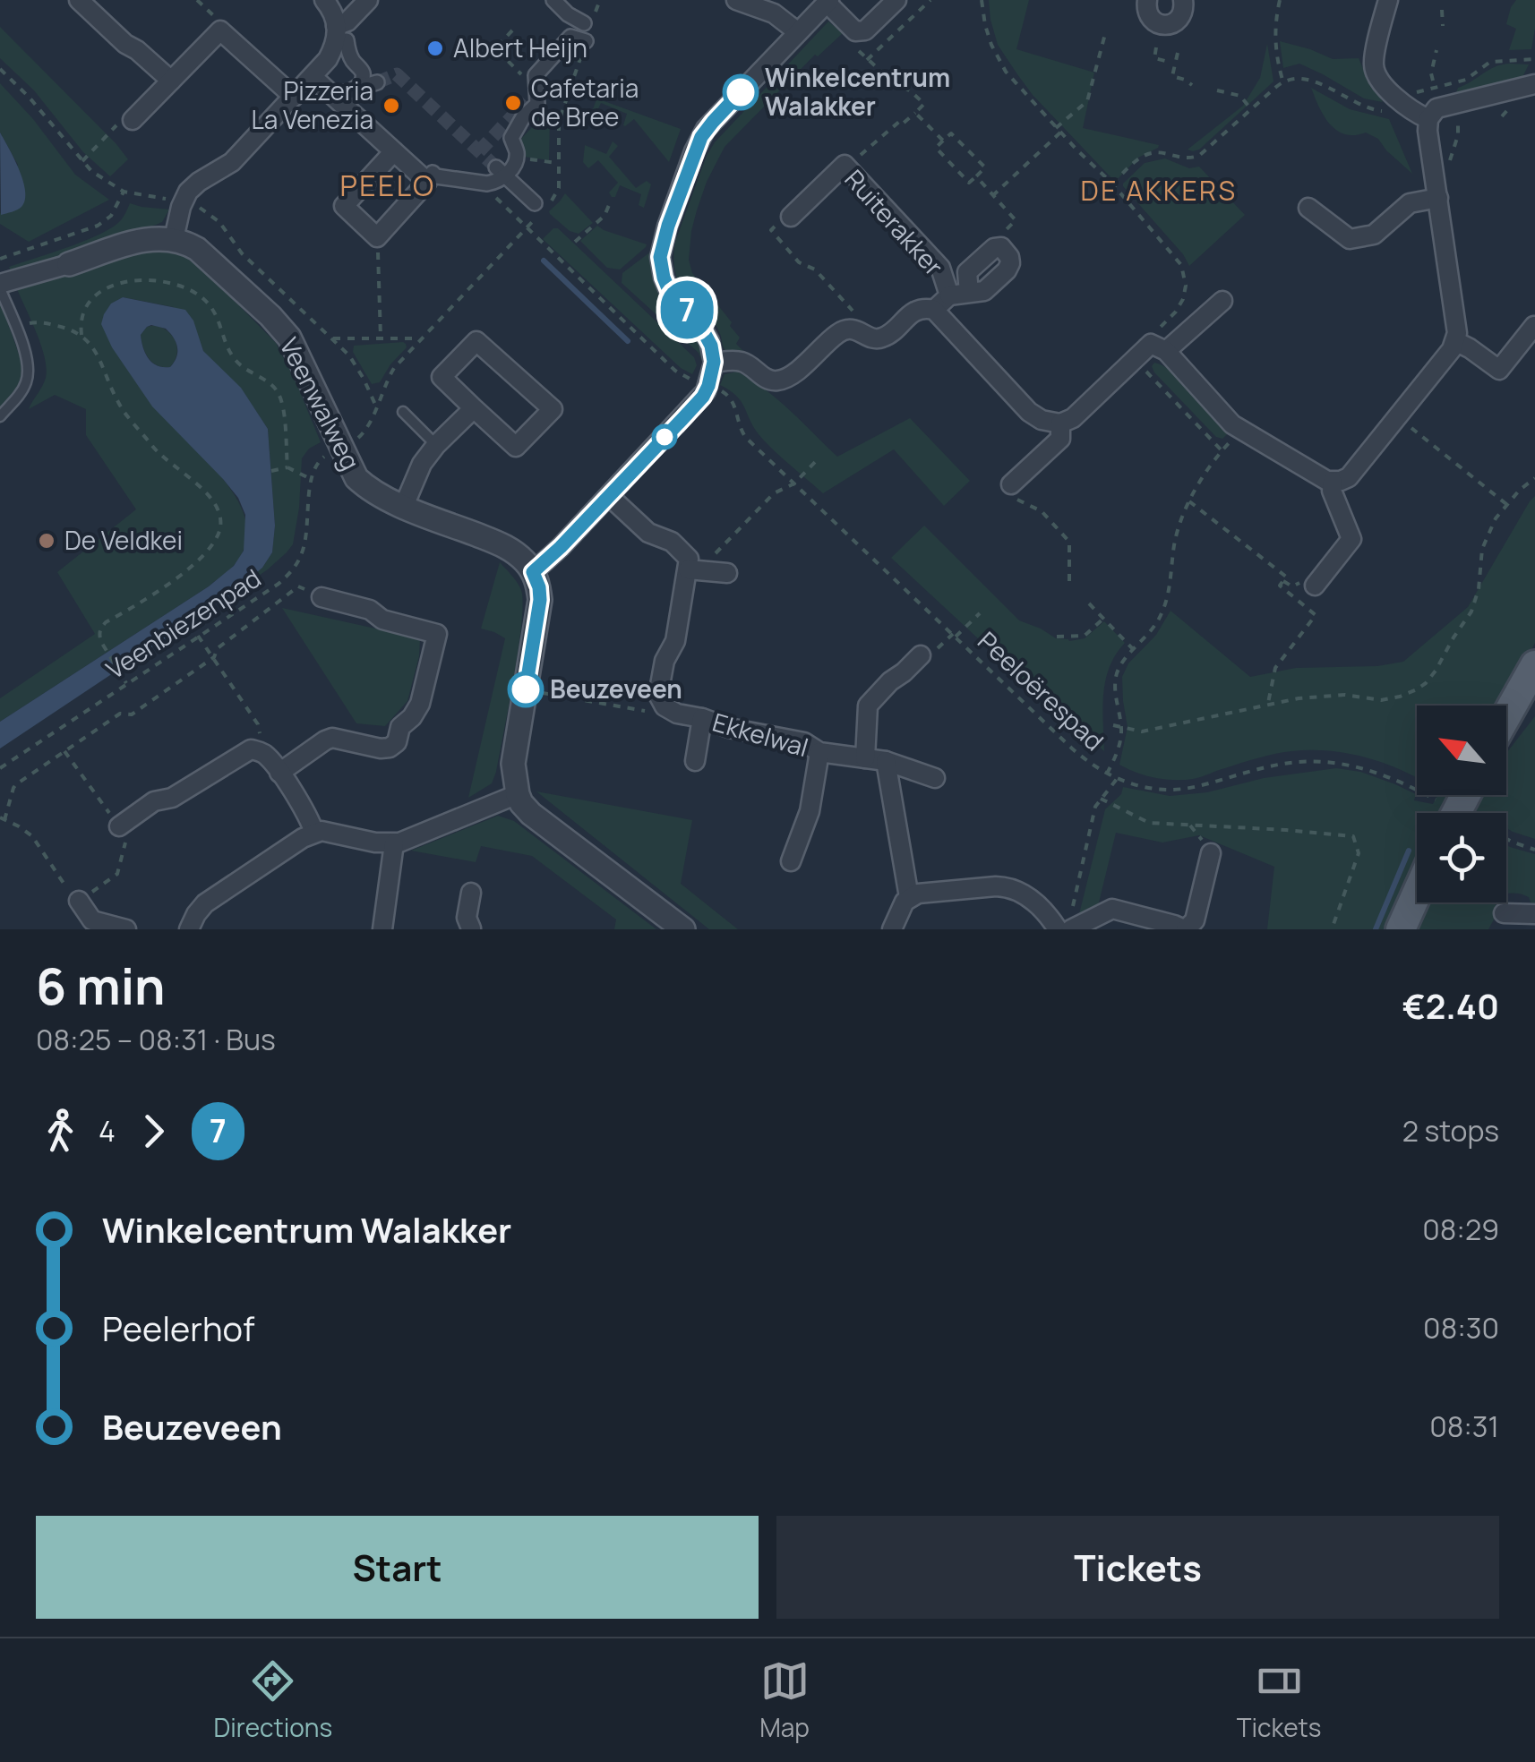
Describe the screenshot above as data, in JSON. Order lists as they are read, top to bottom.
{
  "streets": {
    "street": ["Ruiterakker", "Veenwalweg", "Ekkelwal"],
    "path": ["Veenbiezenpad", "Peeloërespad"]
  },
  "districts": ["PEELO", "DE AKKERS"],
  "places": [
    "Albert Heijn",
    "Winkelcentrum Walakker",
    "Cafetaria de Bree",
    "Pizzeria La Venezia",
    "De Veldkei",
    "Beuzeveen"
  ],
  "lines": ["bus line 7"],
  "north": "top left",
  "page": {
    "on_map": "7",
    "heading": ["6 min", "08:25 – 08:31 · Bus", "€2.40"],
    "legs": ["4", "7", "2 stops"],
    "list": [
      {
        "name": "Winkelcentrum Walakker",
        "value": "08:29"
      },
      {
        "name": "Peelerhof",
        "value": "08:30"
      },
      {
        "name": "Beuzeveen",
        "value": "08:31"
      }
    ],
    "buttons": ["Start", "Tickets"],
    "tabs": ["Directions", "Map", "Tickets"]
  }
}
